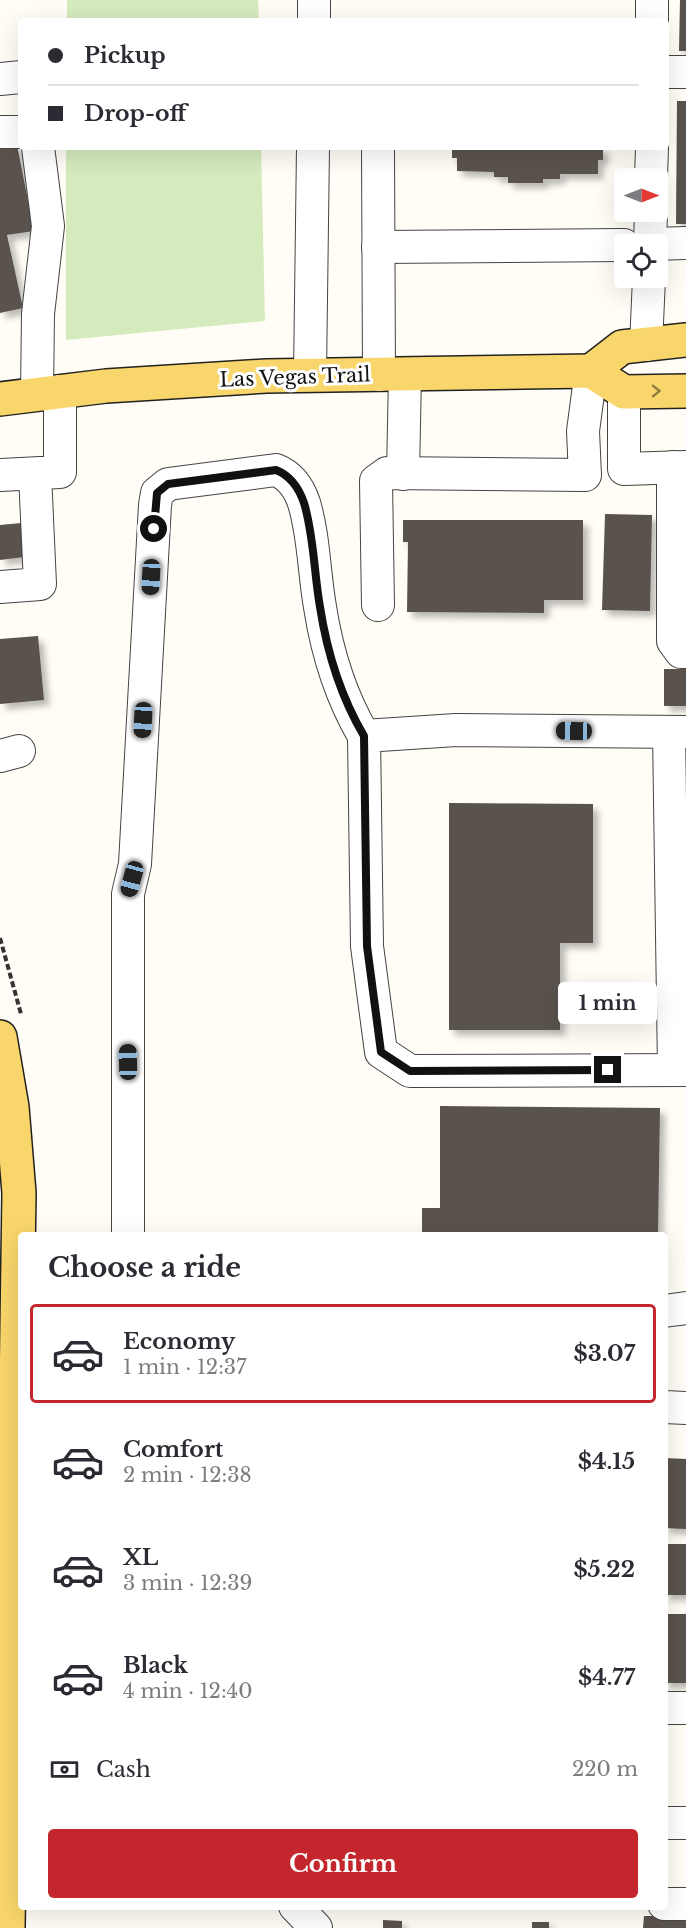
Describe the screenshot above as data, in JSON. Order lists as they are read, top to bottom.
{
  "streets": {
    "main road": ["Las Vegas Trail"]
  },
  "north": "right",
  "page": {
    "banner": ["Pickup", "Drop-off"],
    "bubble": "1 min",
    "heading": "Choose a ride",
    "list": [
      {
        "name": "Economy",
        "note": "1 min · 12:37",
        "value": "$3.07"
      },
      {
        "name": "Comfort",
        "note": "2 min · 12:38",
        "value": "$4.15"
      },
      {
        "name": "XL",
        "note": "3 min · 12:39",
        "value": "$5.22"
      },
      {
        "name": "Black",
        "note": "4 min · 12:40",
        "value": "$4.77"
      }
    ],
    "pay": ["Cash", "220 m"],
    "buttons": "Confirm"
  }
}
